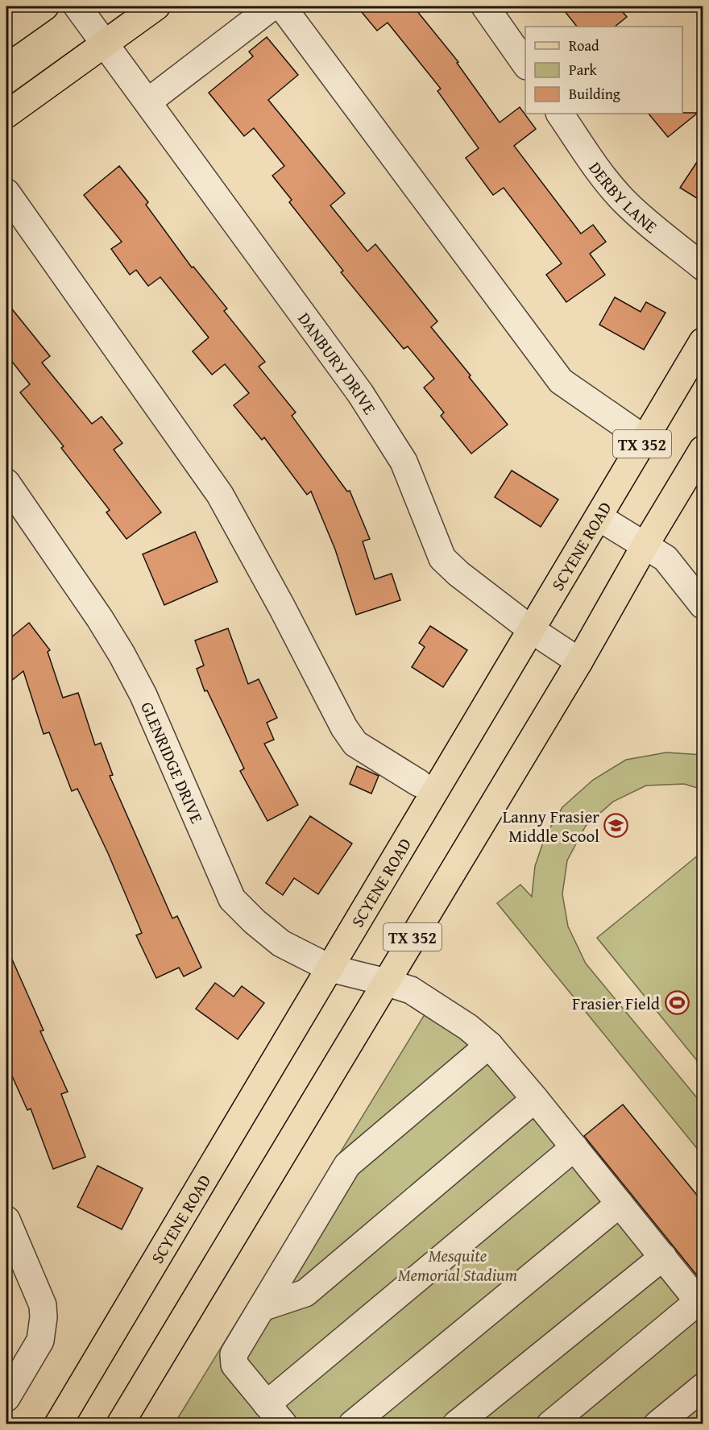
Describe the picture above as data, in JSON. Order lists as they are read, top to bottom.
{
  "streets": {
    "main road": ["TX 352", "SCYENE ROAD"],
    "street": ["DERBY LANE", "DANBURY DRIVE", "GLENRIDGE DRIVE"]
  },
  "crossings": [
    ["DANBURY DRIVE", "TX 352"],
    ["DANBURY DRIVE", "SCYENE ROAD"],
    ["TX 352", "GLENRIDGE DRIVE"],
    ["SCYENE ROAD", "GLENRIDGE DRIVE"]
  ],
  "parks": ["Mesquite Memorial Stadium"],
  "places": {
    "school or university": ["Lanny Frasier Middle Scool"],
    "sports": ["Frasier Field"]
  },
  "legend": ["Road", "Park", "Building"]
}
